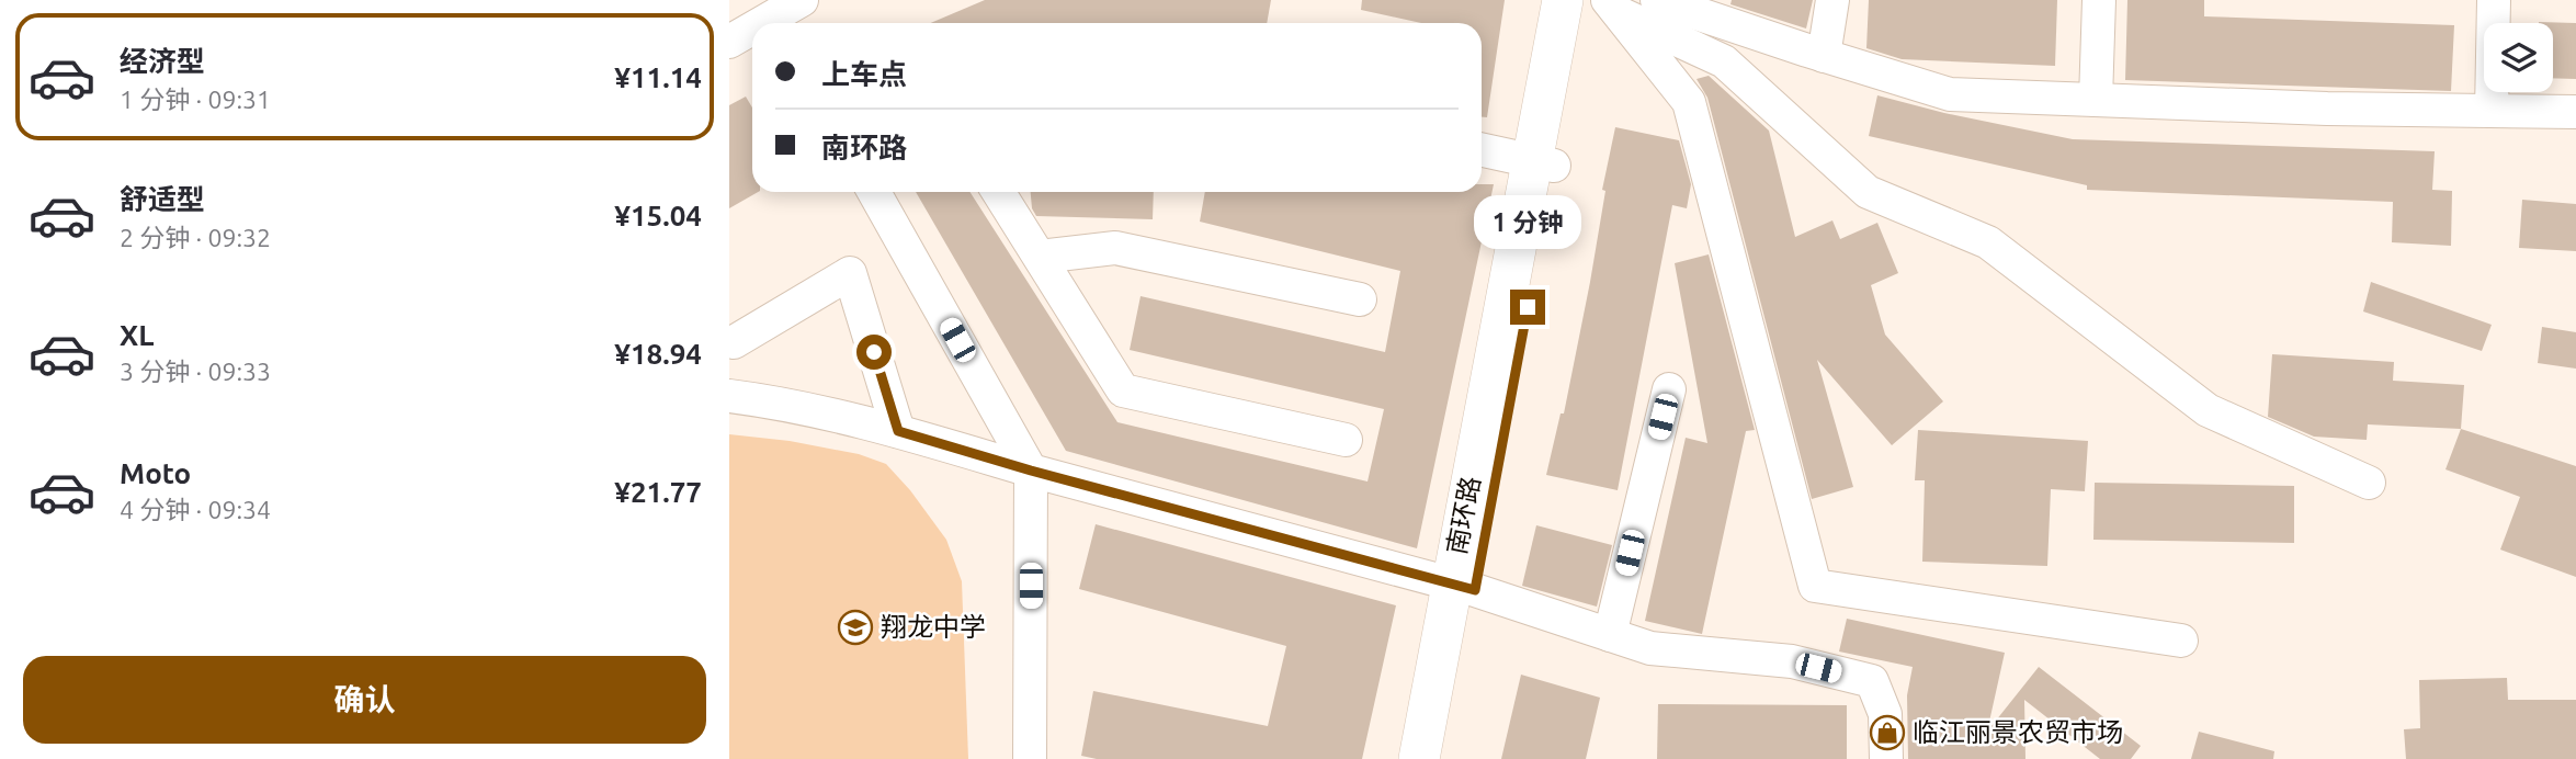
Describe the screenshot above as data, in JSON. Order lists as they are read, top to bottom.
{
  "streets": {
    "main road": ["南环路"]
  },
  "places": {
    "school or university": ["翔龙中学"],
    "shop": ["临江丽景农贸市场"]
  },
  "page": {
    "list": [
      {
        "name": "经济型",
        "note": "1 分钟 · 09:31",
        "value": "¥11.14"
      },
      {
        "name": "舒适型",
        "note": "2 分钟 · 09:32",
        "value": "¥15.04"
      },
      {
        "name": "XL",
        "note": "3 分钟 · 09:33",
        "value": "¥18.94"
      },
      {
        "name": "Moto",
        "note": "4 分钟 · 09:34",
        "value": "¥21.77"
      }
    ],
    "banner": ["上车点", "南环路"],
    "bubble": "1 分钟",
    "buttons": "确认"
  }
}
